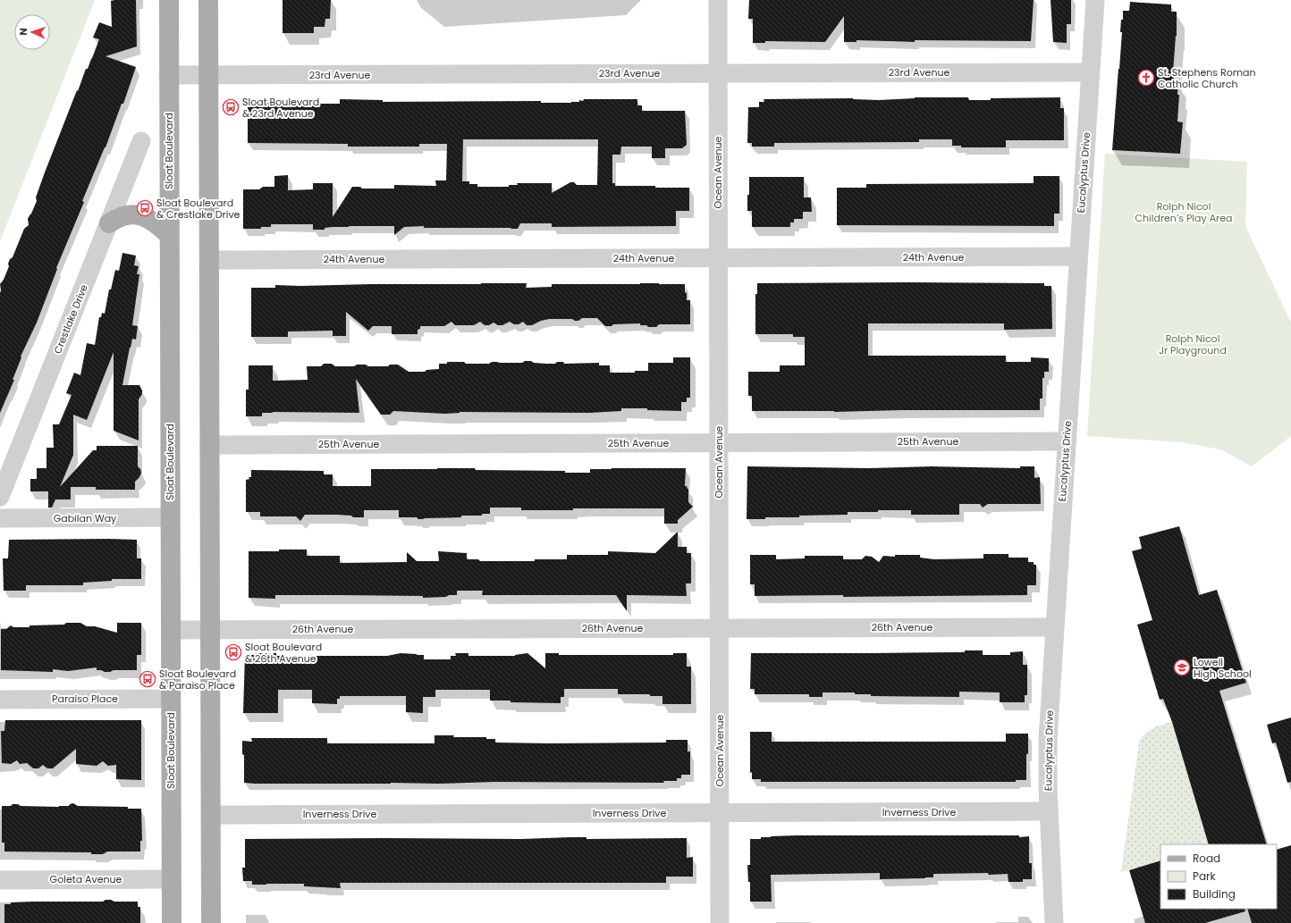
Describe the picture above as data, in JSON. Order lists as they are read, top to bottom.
{
  "streets": {
    "main road": ["Sloat Boulevard"],
    "street": [
      "23rd Avenue",
      "Ocean Avenue",
      "Eucalyptus Drive",
      "24th Avenue",
      "Crestlake Drive",
      "25th Avenue",
      "Gabilan Way",
      "26th Avenue",
      "Paraiso Place",
      "Inverness Drive",
      "Goleta Avenue"
    ]
  },
  "crossings": [
    ["23rd Avenue", "Sloat Boulevard"],
    ["23rd Avenue", "Ocean Avenue"],
    ["23rd Avenue", "Eucalyptus Drive"],
    ["Sloat Boulevard", "Gabilan Way"],
    ["Sloat Boulevard", "26th Avenue"],
    ["Sloat Boulevard", "Paraiso Place"],
    ["Sloat Boulevard", "Goleta Avenue"],
    ["Ocean Avenue", "24th Avenue"],
    ["Ocean Avenue", "25th Avenue"],
    ["Ocean Avenue", "26th Avenue"],
    ["Ocean Avenue", "Inverness Drive"],
    ["Eucalyptus Drive", "24th Avenue"],
    ["Eucalyptus Drive", "25th Avenue"],
    ["Eucalyptus Drive", "26th Avenue"],
    ["Eucalyptus Drive", "Inverness Drive"]
  ],
  "parks": ["Rolph Nicol Children’s Play Area", "Rolph Nicol Jr Playground"],
  "places": {
    "church": ["St. Stephens Roman Catholic Church"],
    "bus stop": [
      "Sloat Boulevard & 23rd Avenue",
      "Sloat Boulevard & Crestlake Drive",
      "Sloat Boulevard & 26th Avenue",
      "Sloat Boulevard & Paraiso Place"
    ],
    "school or university": ["Lowell High School"]
  },
  "legend": ["Road", "Park", "Building"],
  "north": "left"
}
